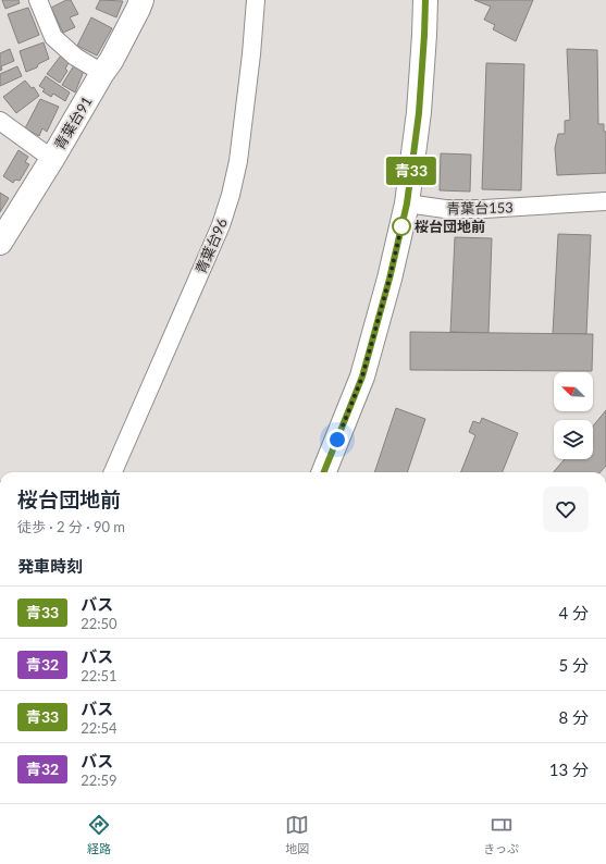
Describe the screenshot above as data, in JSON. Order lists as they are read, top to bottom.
{
  "streets": {
    "street": ["青葉台91", "青葉台153", "青葉台96"]
  },
  "places": ["桜台団地前"],
  "lines": ["bus line 青33"],
  "north": "top left",
  "page": {
    "on_map": "青33",
    "heading": [
      ["桜台団地前", "徒歩 · 2 分 · 90 m"],
      "発車時刻"
    ],
    "list": [
      {
        "mark": "青33",
        "name": "バス",
        "note": "22:50",
        "value": "4 分"
      },
      {
        "mark": "青32",
        "name": "バス",
        "note": "22:51",
        "value": "5 分"
      },
      {
        "mark": "青33",
        "name": "バス",
        "note": "22:54",
        "value": "8 分"
      },
      {
        "mark": "青32",
        "name": "バス",
        "note": "22:59",
        "value": "13 分"
      }
    ],
    "tabs": ["経路", "地図", "きっぷ"]
  }
}
